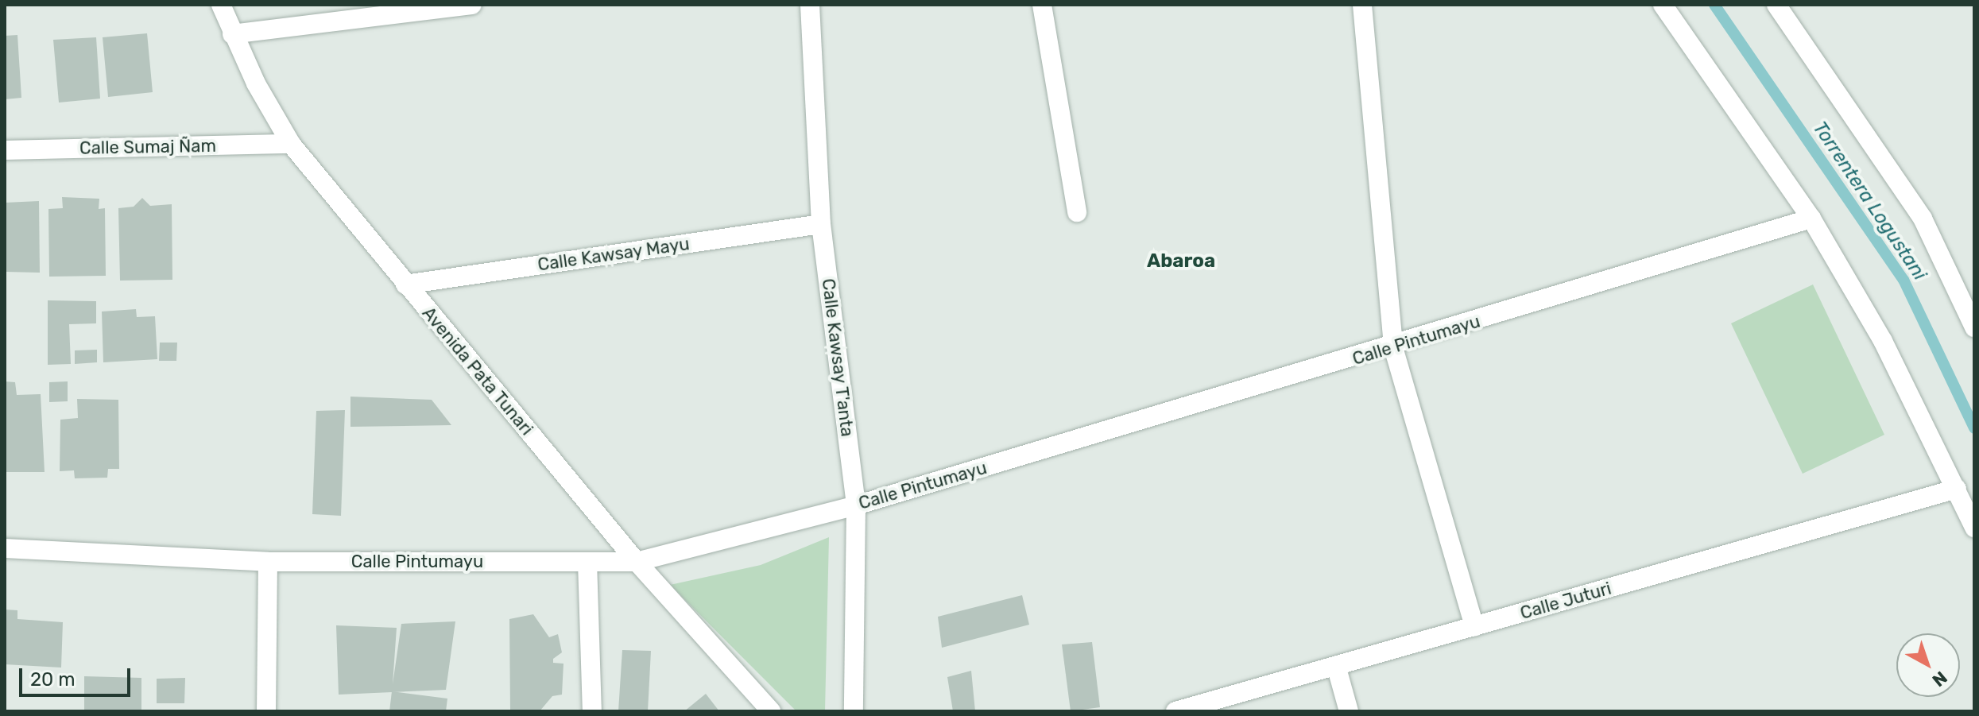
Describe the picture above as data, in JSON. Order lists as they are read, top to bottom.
{
  "streets": {
    "street": [
      "Calle Sumaj Ñam",
      "Calle Kawsay Mayu",
      "Calle Pintumayu",
      "Calle Kawsay T'anta",
      "Avenida Pata Tunari",
      "Calle Juturi"
    ]
  },
  "crossings": [
    ["Calle Sumaj Ñam", "Avenida Pata Tunari"],
    ["Calle Kawsay Mayu", "Calle Kawsay T'anta"],
    ["Calle Kawsay Mayu", "Avenida Pata Tunari"],
    ["Calle Pintumayu", "Calle Kawsay T'anta"],
    ["Calle Pintumayu", "Avenida Pata Tunari"]
  ],
  "districts": ["Abaroa"],
  "water": ["Torrentera Logustani"],
  "scale_bar": "20 m",
  "north": "bottom right"
}
